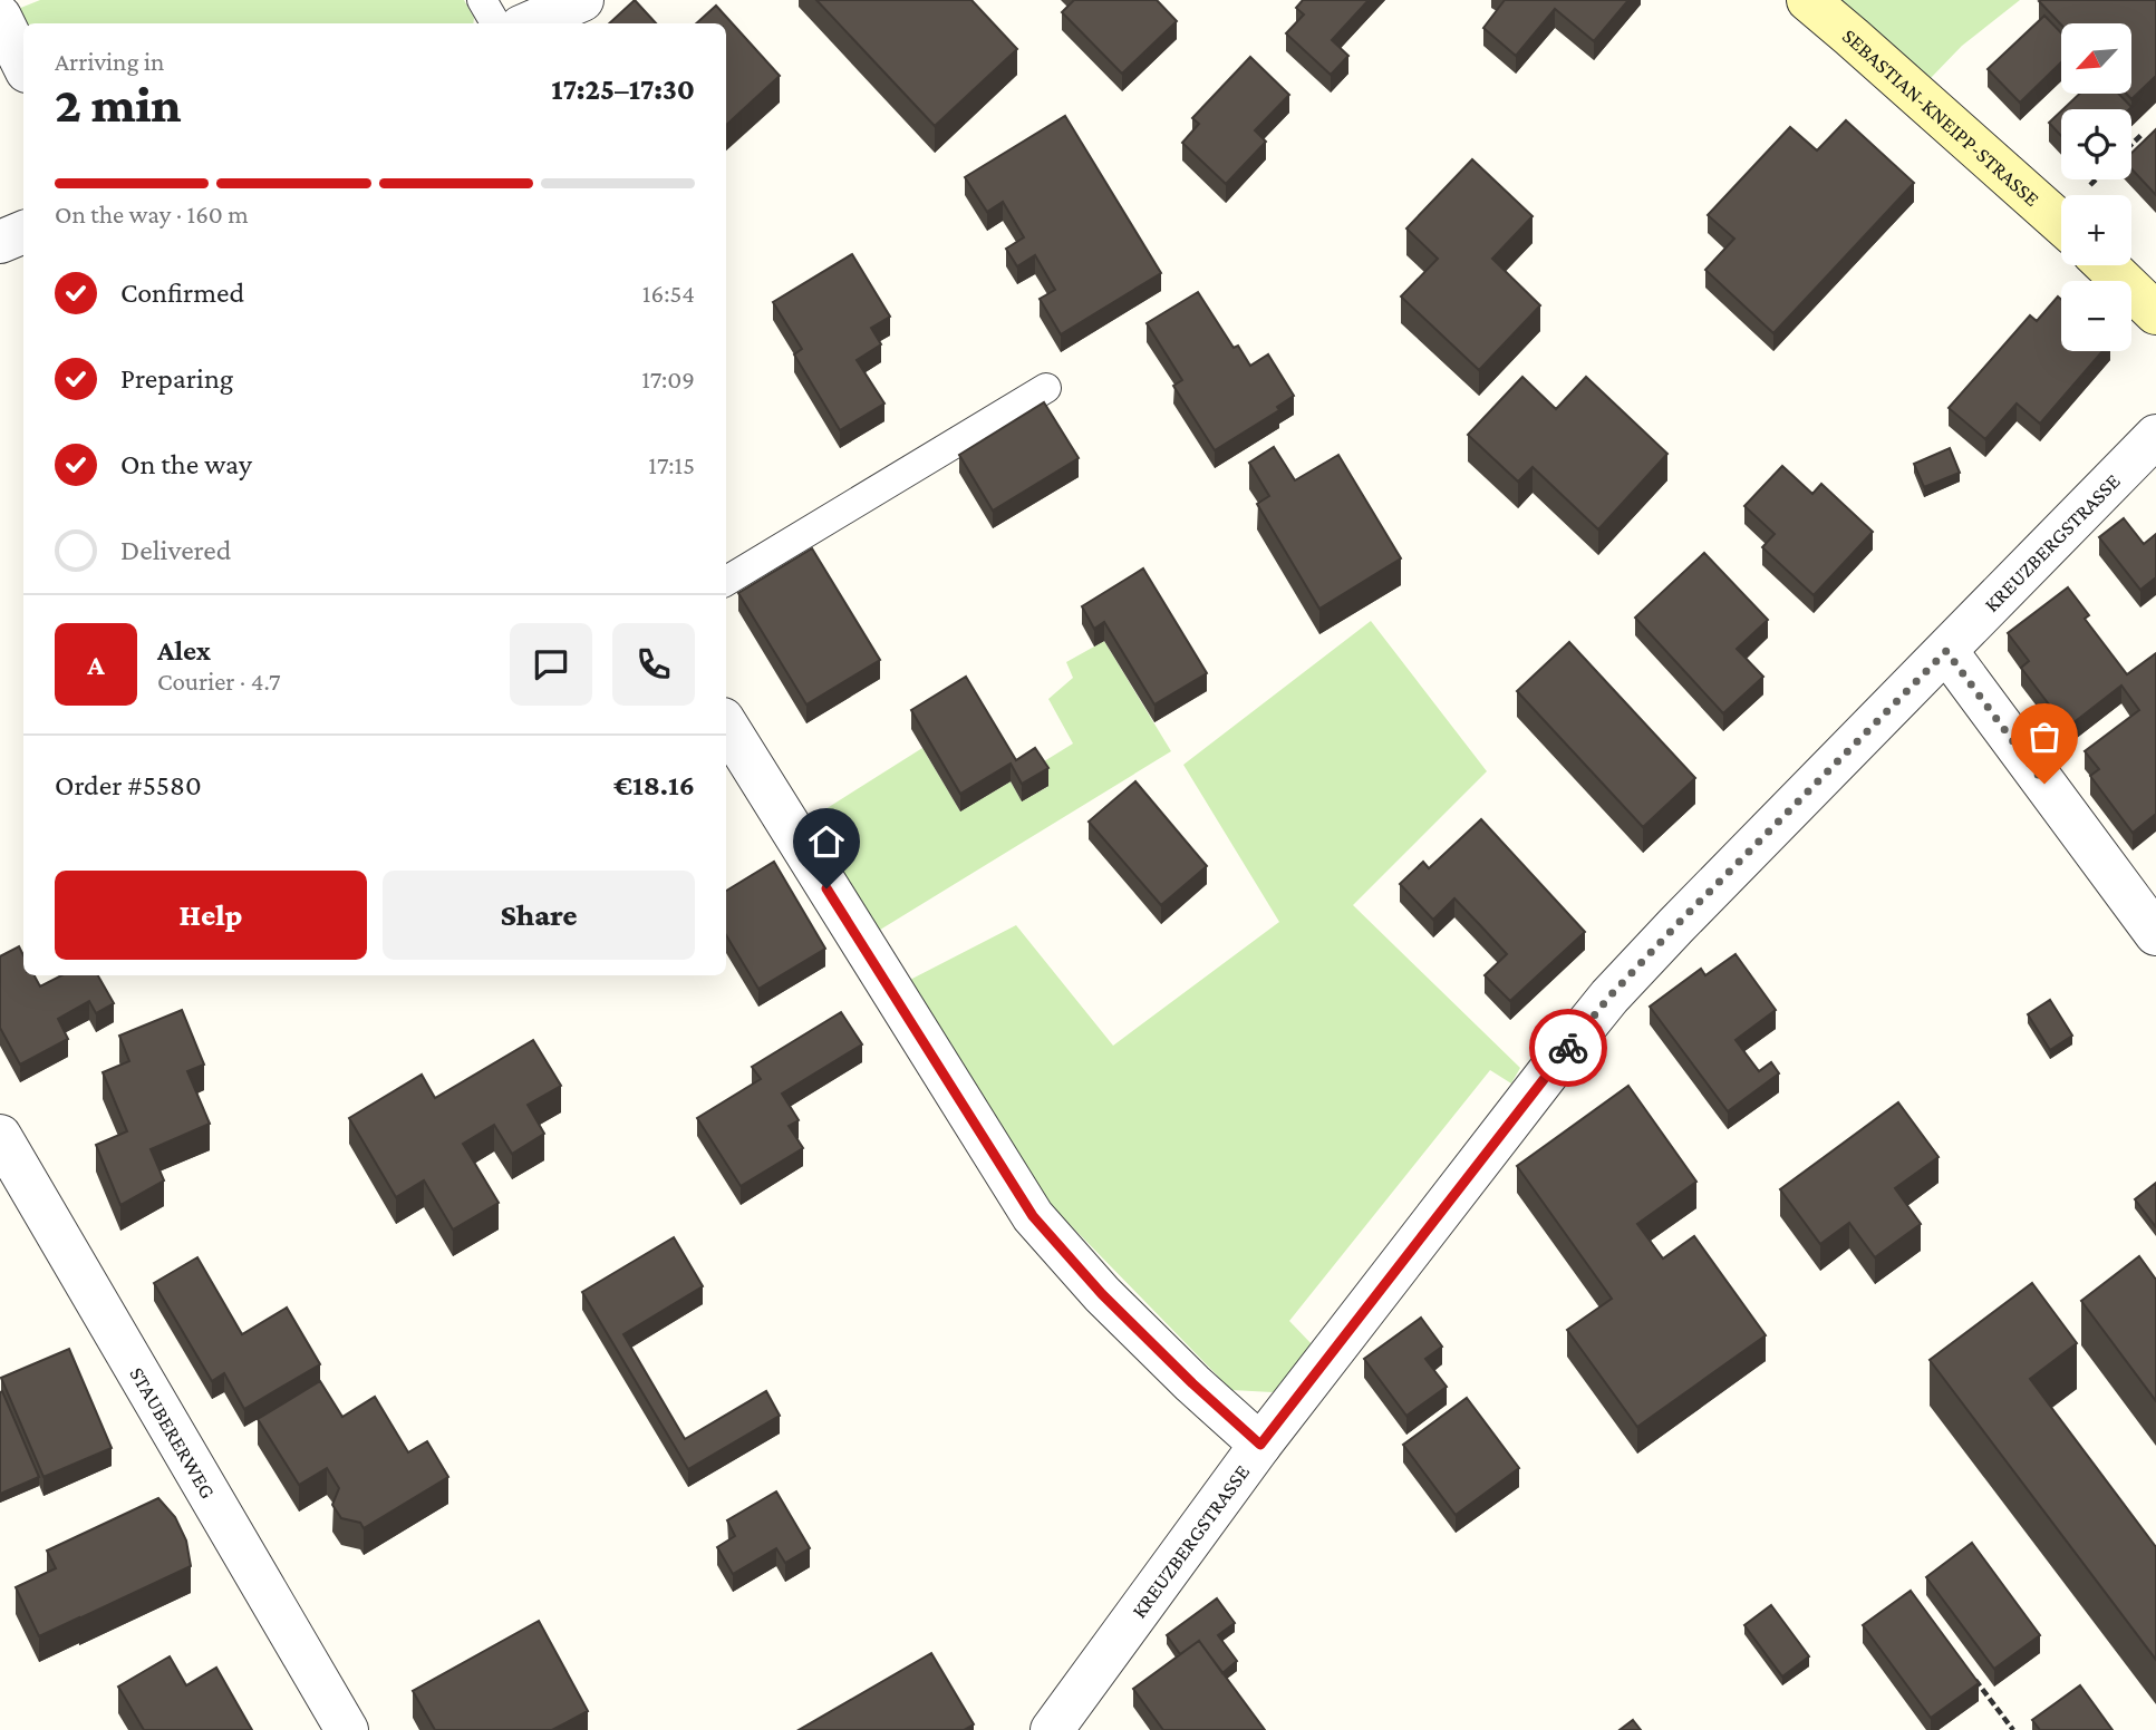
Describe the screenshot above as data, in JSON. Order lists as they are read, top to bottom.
{
  "streets": {
    "main road": ["SEBASTIAN-KNEIPP-STRASSE"],
    "street": ["KREUZBERGSTRASSE", "STAUBERERWEG"]
  },
  "north": "bottom left",
  "page": {
    "map_buttons": ["+", "−"],
    "heading": ["2 min", "Arriving in", "17:25–17:30"],
    "panel": [
      "Alex",
      "Courier · 4.7",
      "Order #5580",
      "€18.16"
    ],
    "bar": "On the way · 160 m",
    "list": [
      ["Confirmed", "16:54"],
      ["Preparing", "17:09"],
      ["On the way", "17:15"],
      "Delivered"
    ],
    "round": "A",
    "buttons": ["Help", "Share"]
  }
}
